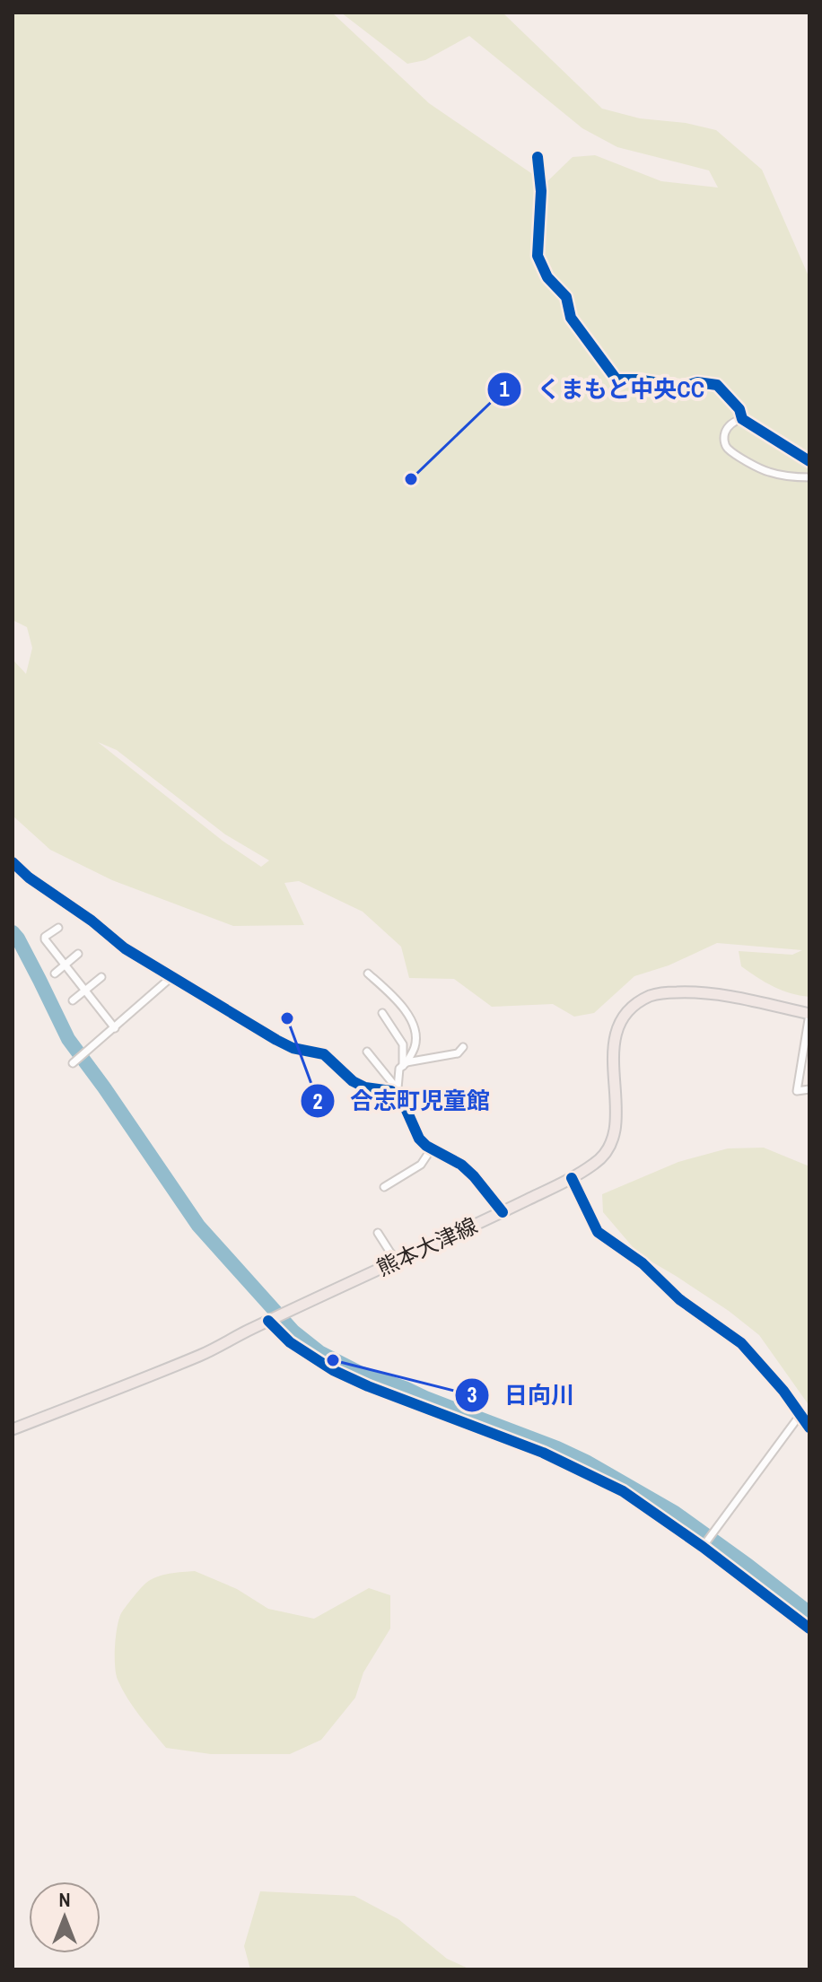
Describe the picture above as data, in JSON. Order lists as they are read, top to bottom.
{
  "streets": {
    "main road": ["熊本大津線"]
  },
  "places": ["くまもと中央CC", "合志町児童館", "日向川"],
  "north": "top"
}
